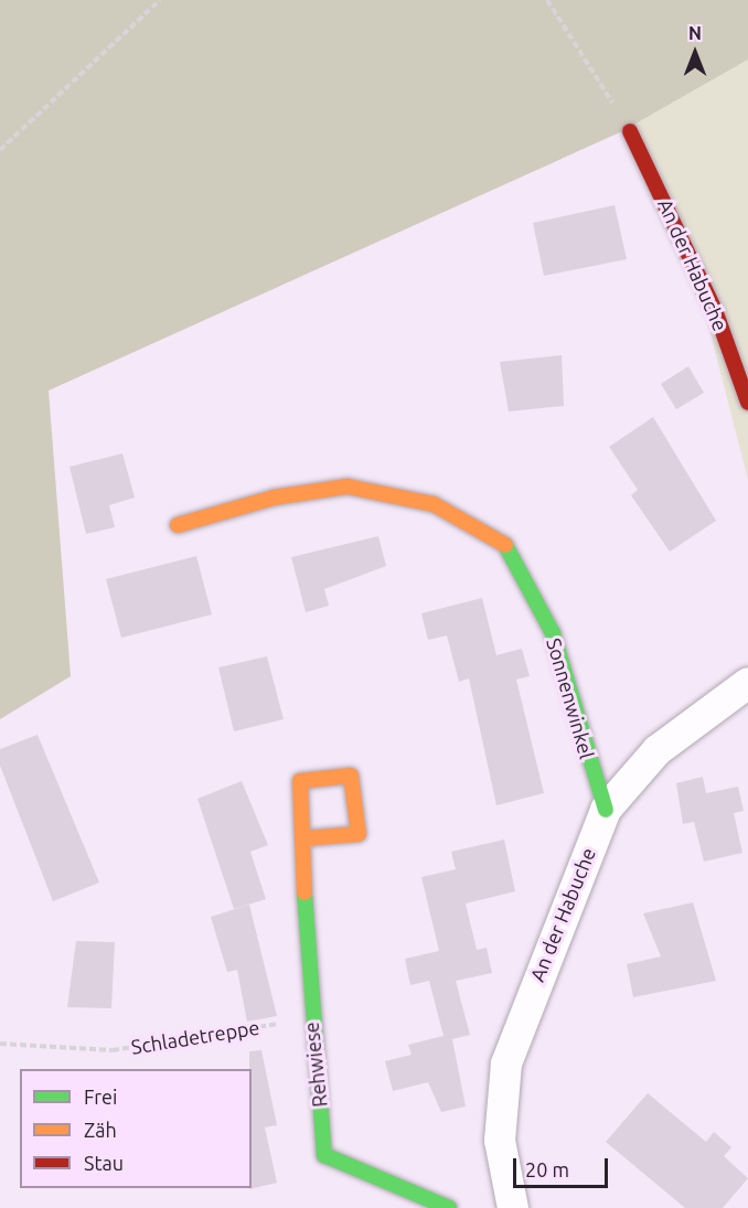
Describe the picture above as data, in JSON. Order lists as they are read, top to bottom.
{
  "streets": {
    "street": ["An der Habuche", "Sonnenwinkel", "Rehwiese"],
    "path": ["Schladetreppe"]
  },
  "crossings": [
    ["An der Habuche", "Sonnenwinkel"],
    ["Schladetreppe", "Rehwiese"]
  ],
  "legend": ["Frei", "Zäh", "Stau"],
  "scale_bar": "20 m",
  "north": "top"
}
